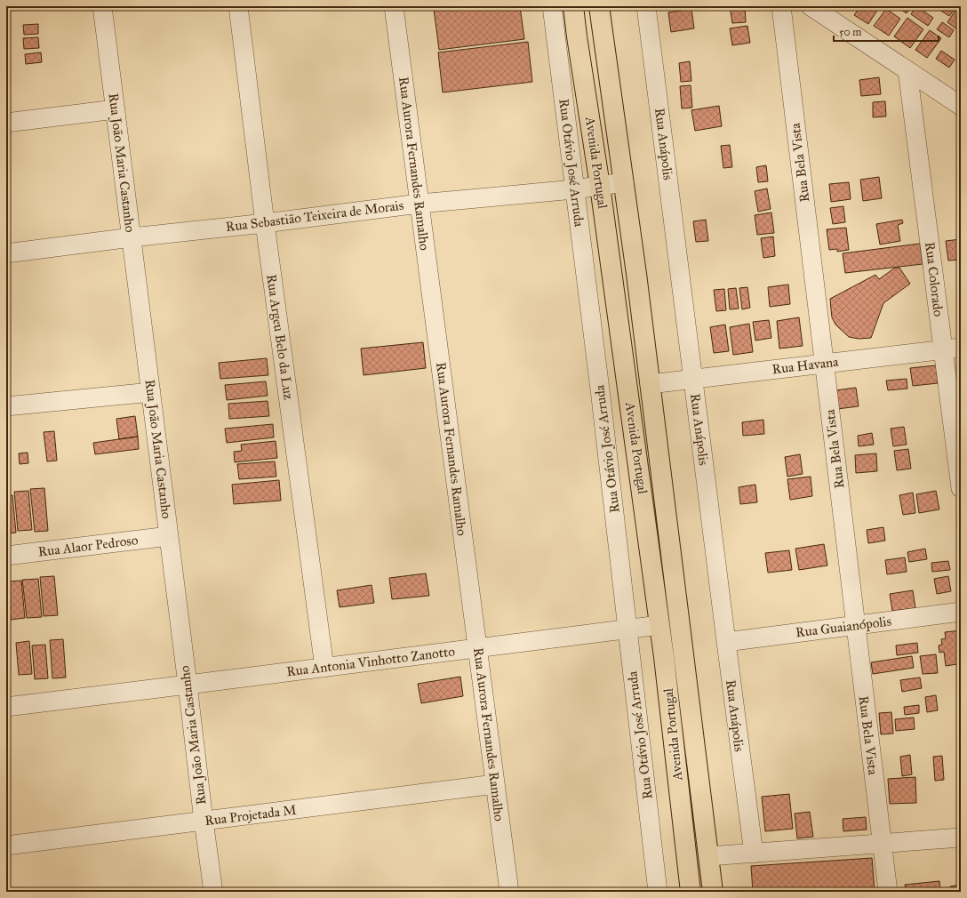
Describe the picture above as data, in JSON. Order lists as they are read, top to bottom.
{
  "streets": {
    "main road": ["Avenida Portugal"],
    "street": [
      "Rua Anápolis",
      "Rua João Maria Castanho",
      "Rua Otávio José Arruda",
      "Rua Bela Vista",
      "Rua Aurora Fernandes Ramalho",
      "Rua Sebastião Teixeira de Morais",
      "Rua Colorado",
      "Rua Argeu Belo da Luz",
      "Rua Havana",
      "Rua Alaor Pedroso",
      "Rua Guaianópolis",
      "Rua Antonia Vinhotto Zanotto",
      "Rua Projetada M"
    ]
  },
  "crossings": [
    ["Rua Anápolis", "Rua Havana"],
    ["Rua Anápolis", "Rua Guaianópolis"],
    ["Rua João Maria Castanho", "Rua Sebastião Teixeira de Morais"],
    ["Rua João Maria Castanho", "Rua Alaor Pedroso"],
    ["Rua João Maria Castanho", "Rua Antonia Vinhotto Zanotto"],
    ["Rua João Maria Castanho", "Rua Projetada M"],
    ["Rua Otávio José Arruda", "Rua Sebastião Teixeira de Morais"],
    ["Rua Otávio José Arruda", "Rua Antonia Vinhotto Zanotto"],
    ["Avenida Portugal", "Rua Sebastião Teixeira de Morais"],
    ["Avenida Portugal", "Rua Havana"],
    ["Avenida Portugal", "Rua Antonia Vinhotto Zanotto"],
    ["Rua Bela Vista", "Rua Havana"],
    ["Rua Bela Vista", "Rua Guaianópolis"],
    ["Rua Aurora Fernandes Ramalho", "Rua Sebastião Teixeira de Morais"],
    ["Rua Aurora Fernandes Ramalho", "Rua Antonia Vinhotto Zanotto"],
    ["Rua Aurora Fernandes Ramalho", "Rua Projetada M"],
    ["Rua Sebastião Teixeira de Morais", "Rua Argeu Belo da Luz"],
    ["Rua Colorado", "Rua Havana"],
    ["Rua Argeu Belo da Luz", "Rua Antonia Vinhotto Zanotto"]
  ],
  "scale_bar": "50 m"
}
